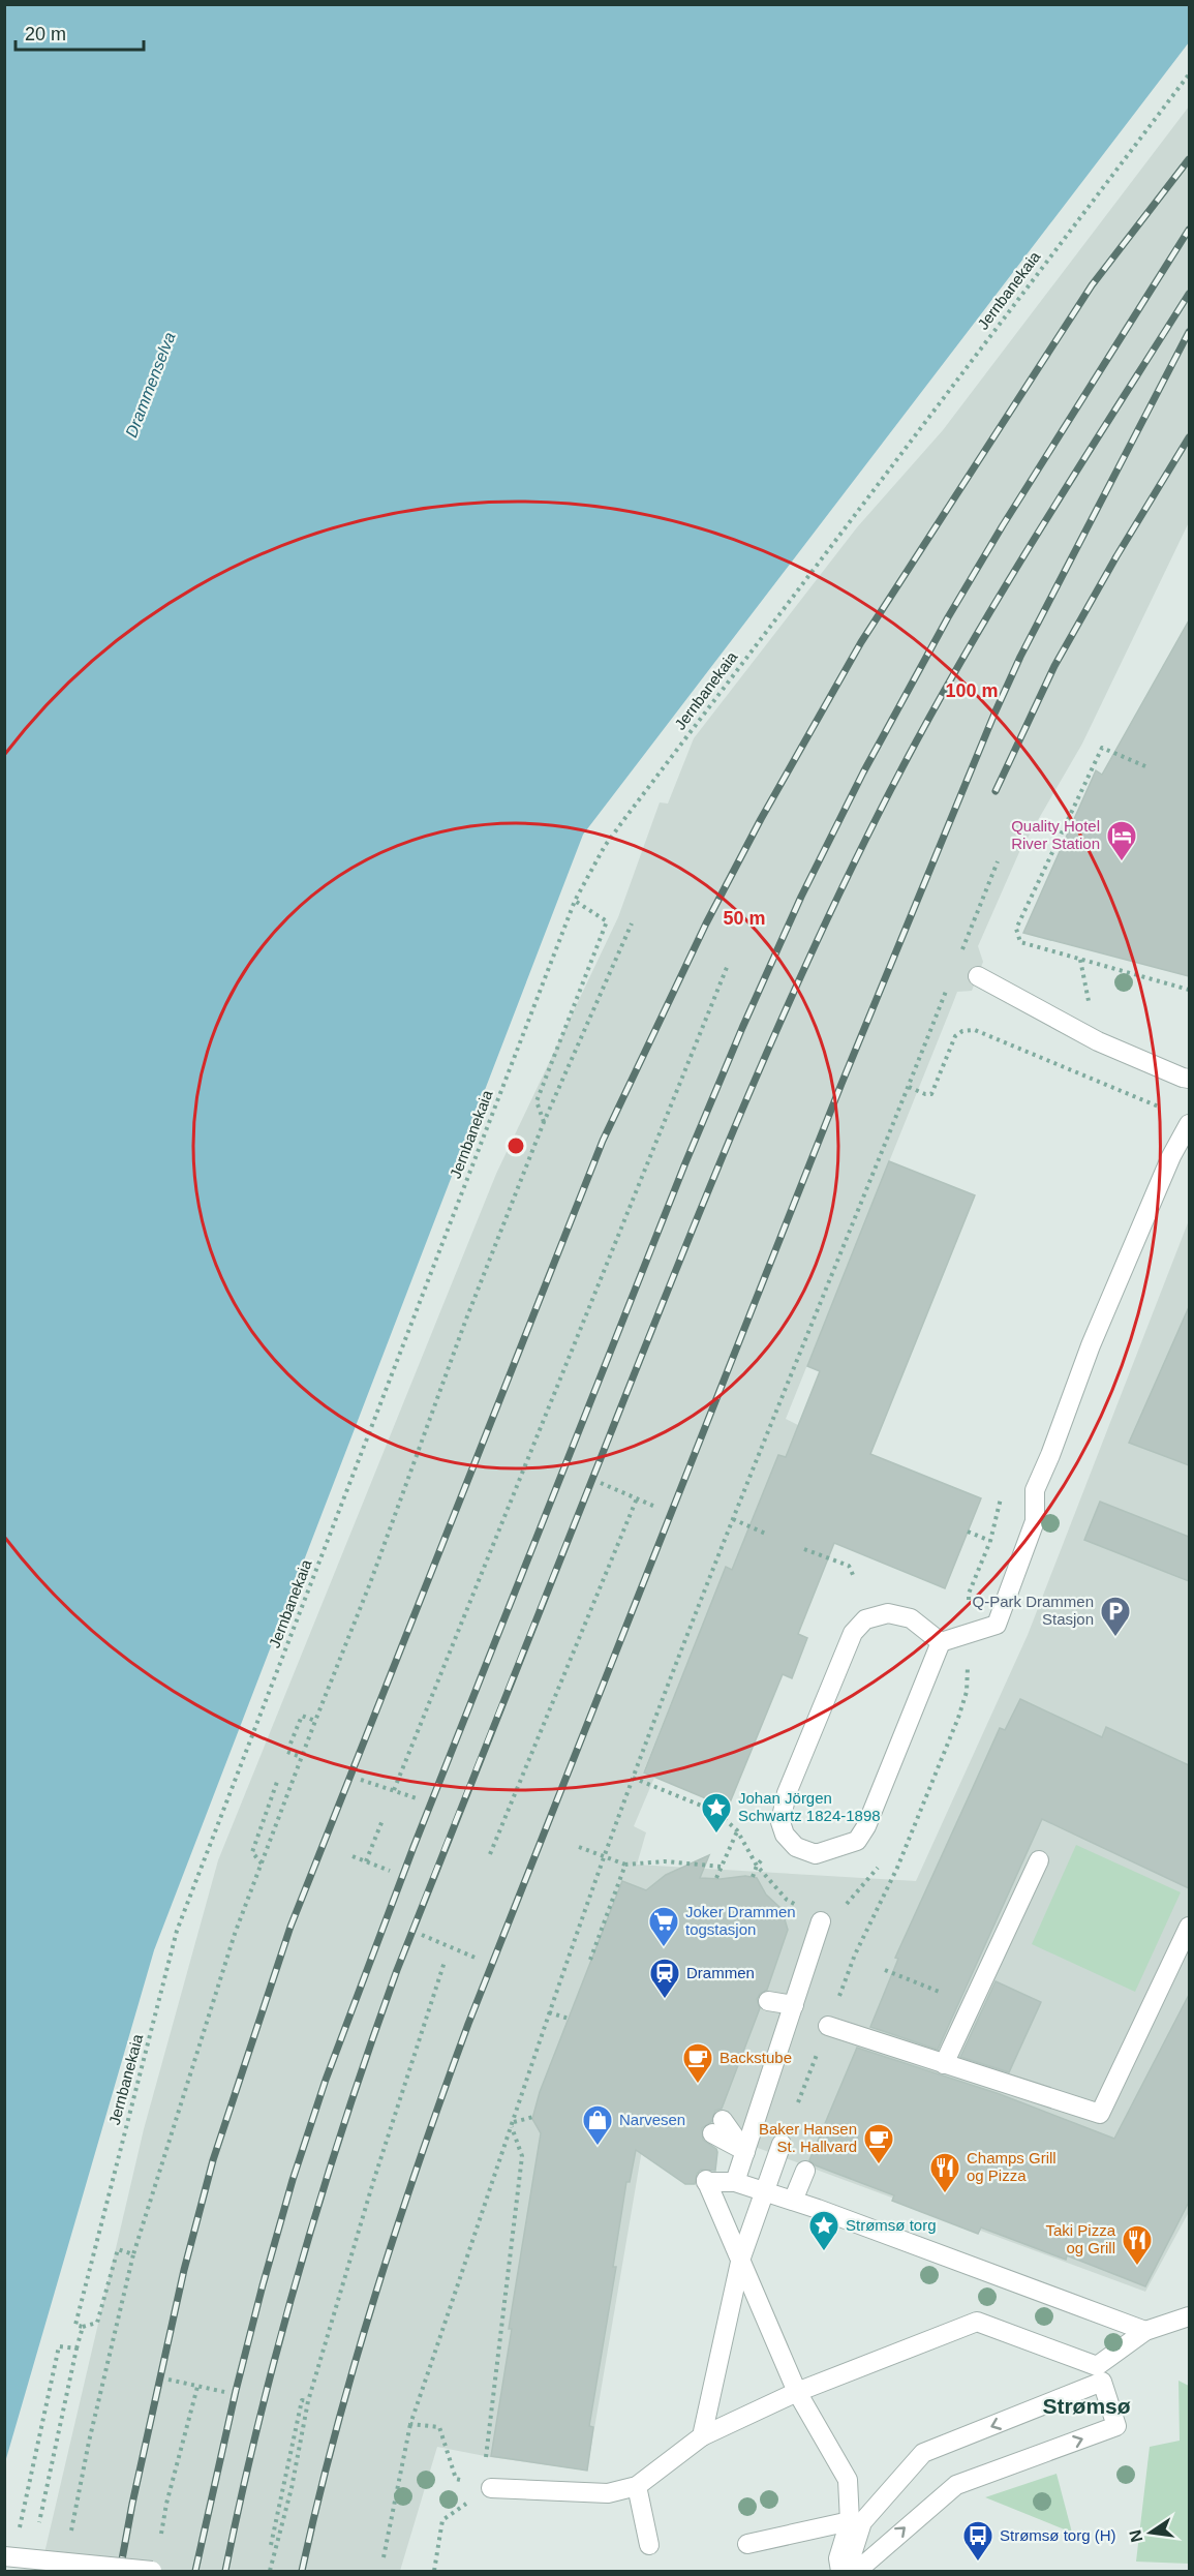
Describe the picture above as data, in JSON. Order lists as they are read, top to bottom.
{
  "streets": {
    "path": ["Jernbanekaia"]
  },
  "districts": ["Strømsø"],
  "water": ["Drammenselva"],
  "places": {
    "hotel": ["Quality Hotel River Station"],
    "parking": ["Q-Park Drammen Stasjon"],
    "place": ["Johan Jörgen Schwartz 1824-1898", "Strømsø torg"],
    "supermarket": ["Joker Drammen togstasjon"],
    "station": ["Drammen"],
    "cafe": ["Backstube", "Baker Hansen St. Hallvard"],
    "shop": ["Narvesen"],
    "restaurant": ["Champs Grill og Pizza", "Taki Pizza og Grill"],
    "bus stop": ["Strømsø torg (H)"]
  },
  "scale_bar": "20 m",
  "north": "left",
  "rings": ["100 m", "50 m"]
}
